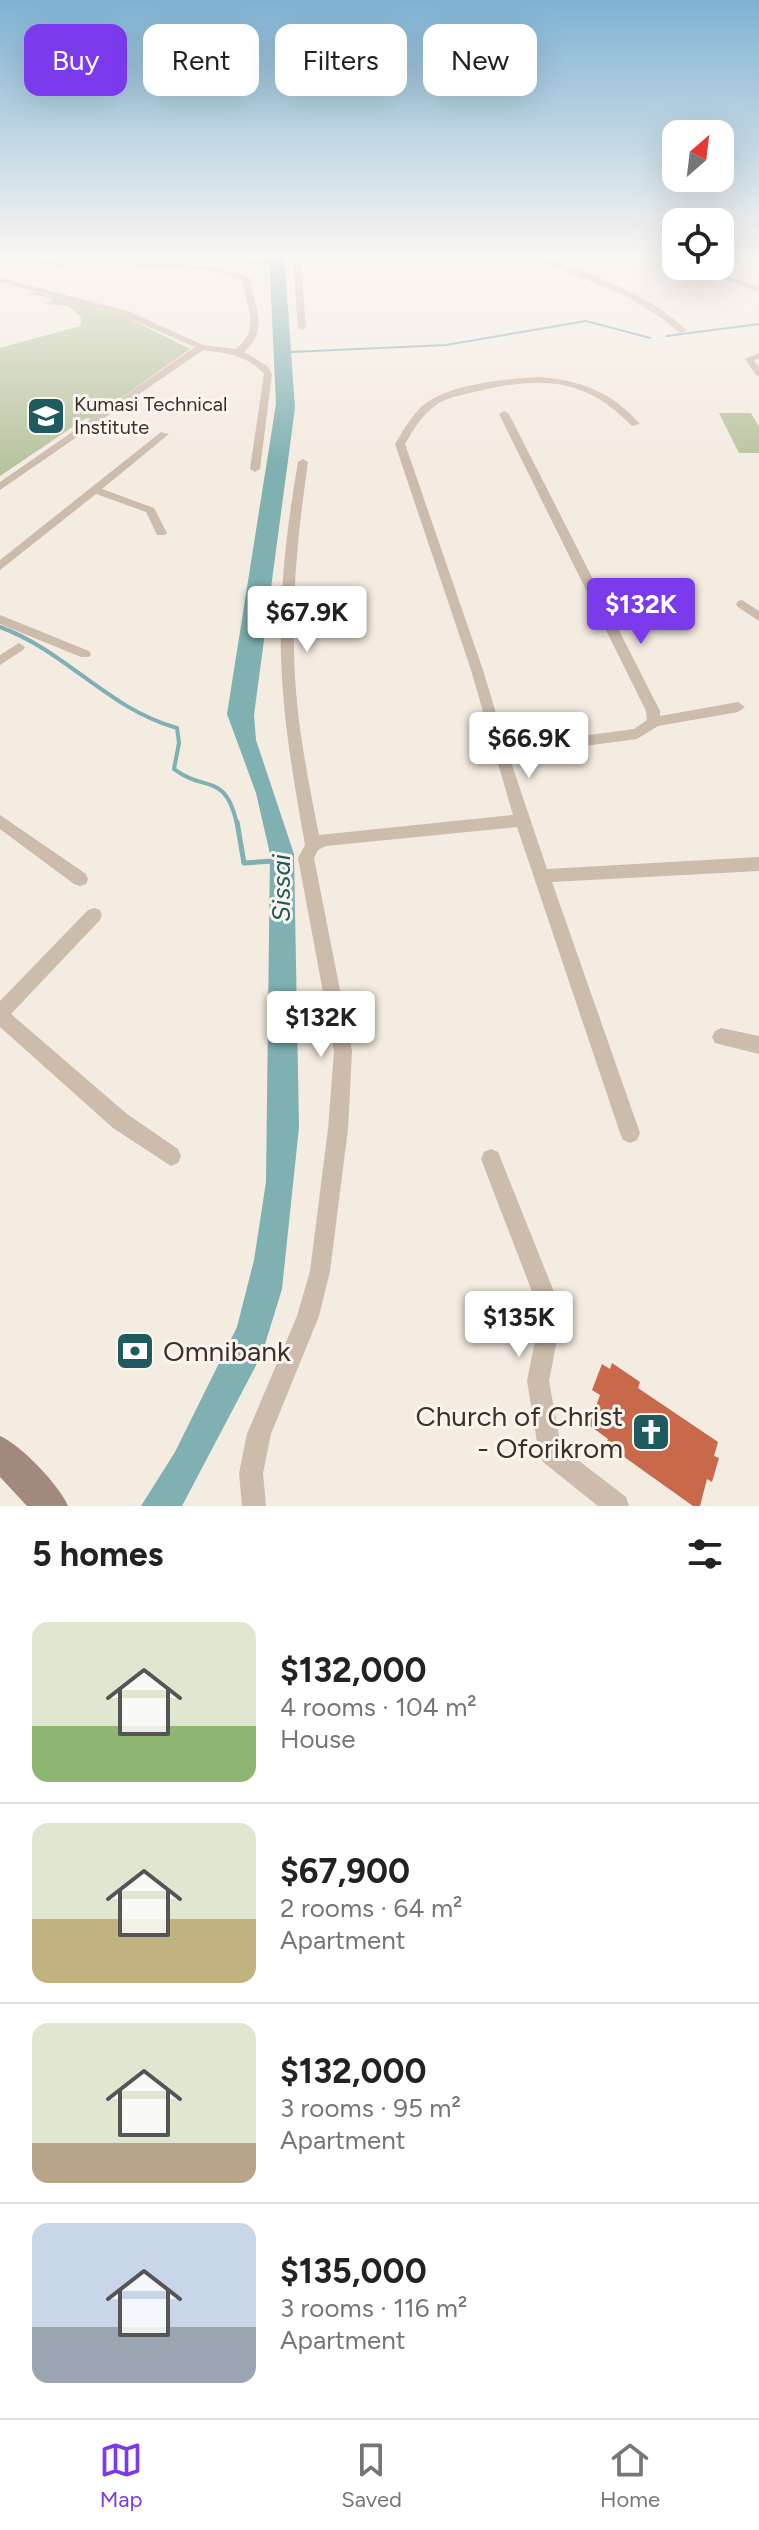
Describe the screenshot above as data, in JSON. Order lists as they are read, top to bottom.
{
  "water": ["Sissai"],
  "places": {
    "school or university": ["Kumasi Technical Institute"],
    "bank": ["Omnibank"],
    "church": ["Church of Christ - Oforikrom"]
  },
  "north": "top right",
  "page": {
    "chip": [
      "Buy",
      "Rent",
      "Filters",
      "New"
    ],
    "price": [
      "$132K",
      "$67.9K",
      "$66.9K",
      "$132K",
      "$135K"
    ],
    "heading": "5 homes",
    "list": [
      {
        "name": "$132,000",
        "note": "4 rooms · 104 m² · House"
      },
      {
        "name": "$67,900",
        "note": "2 rooms · 64 m² · Apartment"
      },
      {
        "name": "$132,000",
        "note": "3 rooms · 95 m² · Apartment"
      },
      {
        "name": "$135,000",
        "note": "3 rooms · 116 m² · Apartment"
      }
    ],
    "tabs": ["Map", "Saved", "Home"]
  }
}
